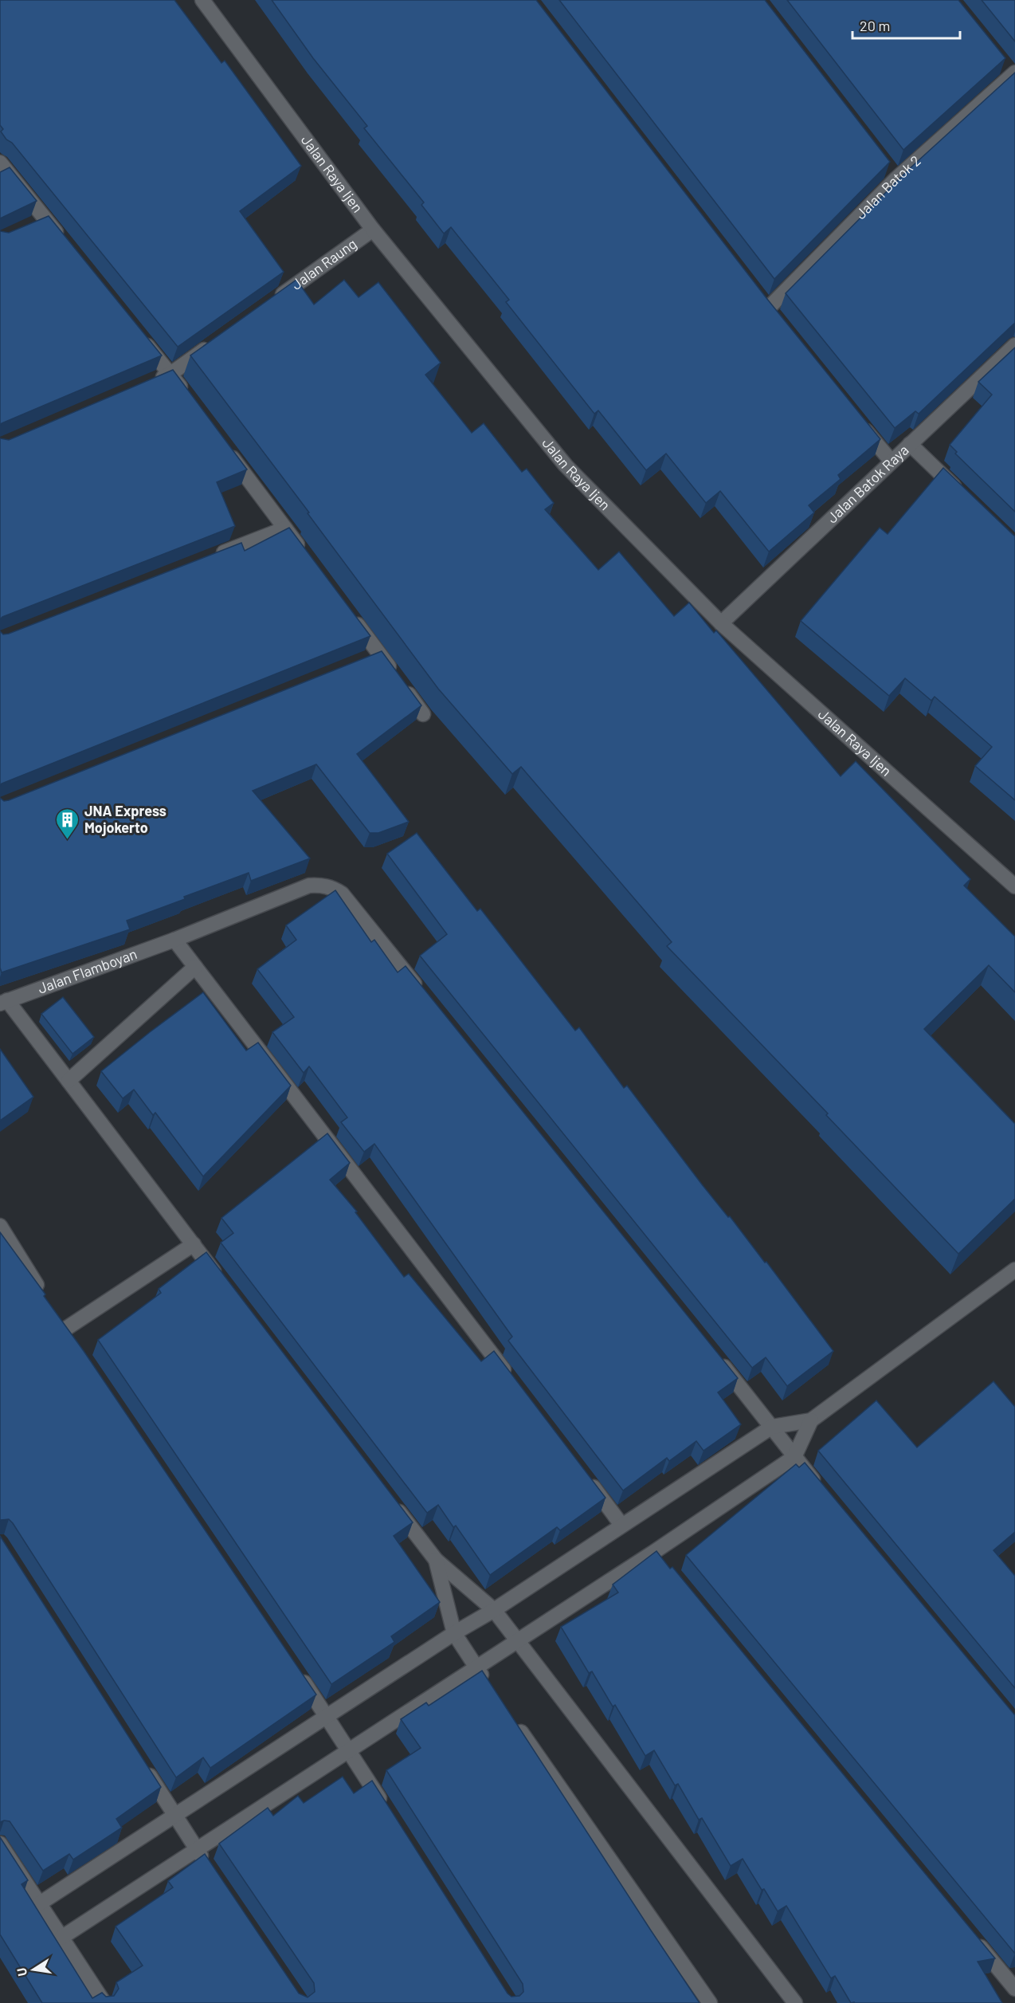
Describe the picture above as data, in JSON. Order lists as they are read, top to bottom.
{
  "streets": {
    "street": [
      "Jalan Raya Ijen",
      "Jalan Batok 2",
      "Jalan Raung",
      "Jalan Batok Raya",
      "Jalan Flamboyan"
    ]
  },
  "crossings": [
    ["Jalan Raya Ijen", "Jalan Raung"],
    ["Jalan Raya Ijen", "Jalan Batok Raya"]
  ],
  "places": {
    "building": ["JNA Express Mojokerto"]
  },
  "scale_bar": "20 m",
  "north": "left"
}
